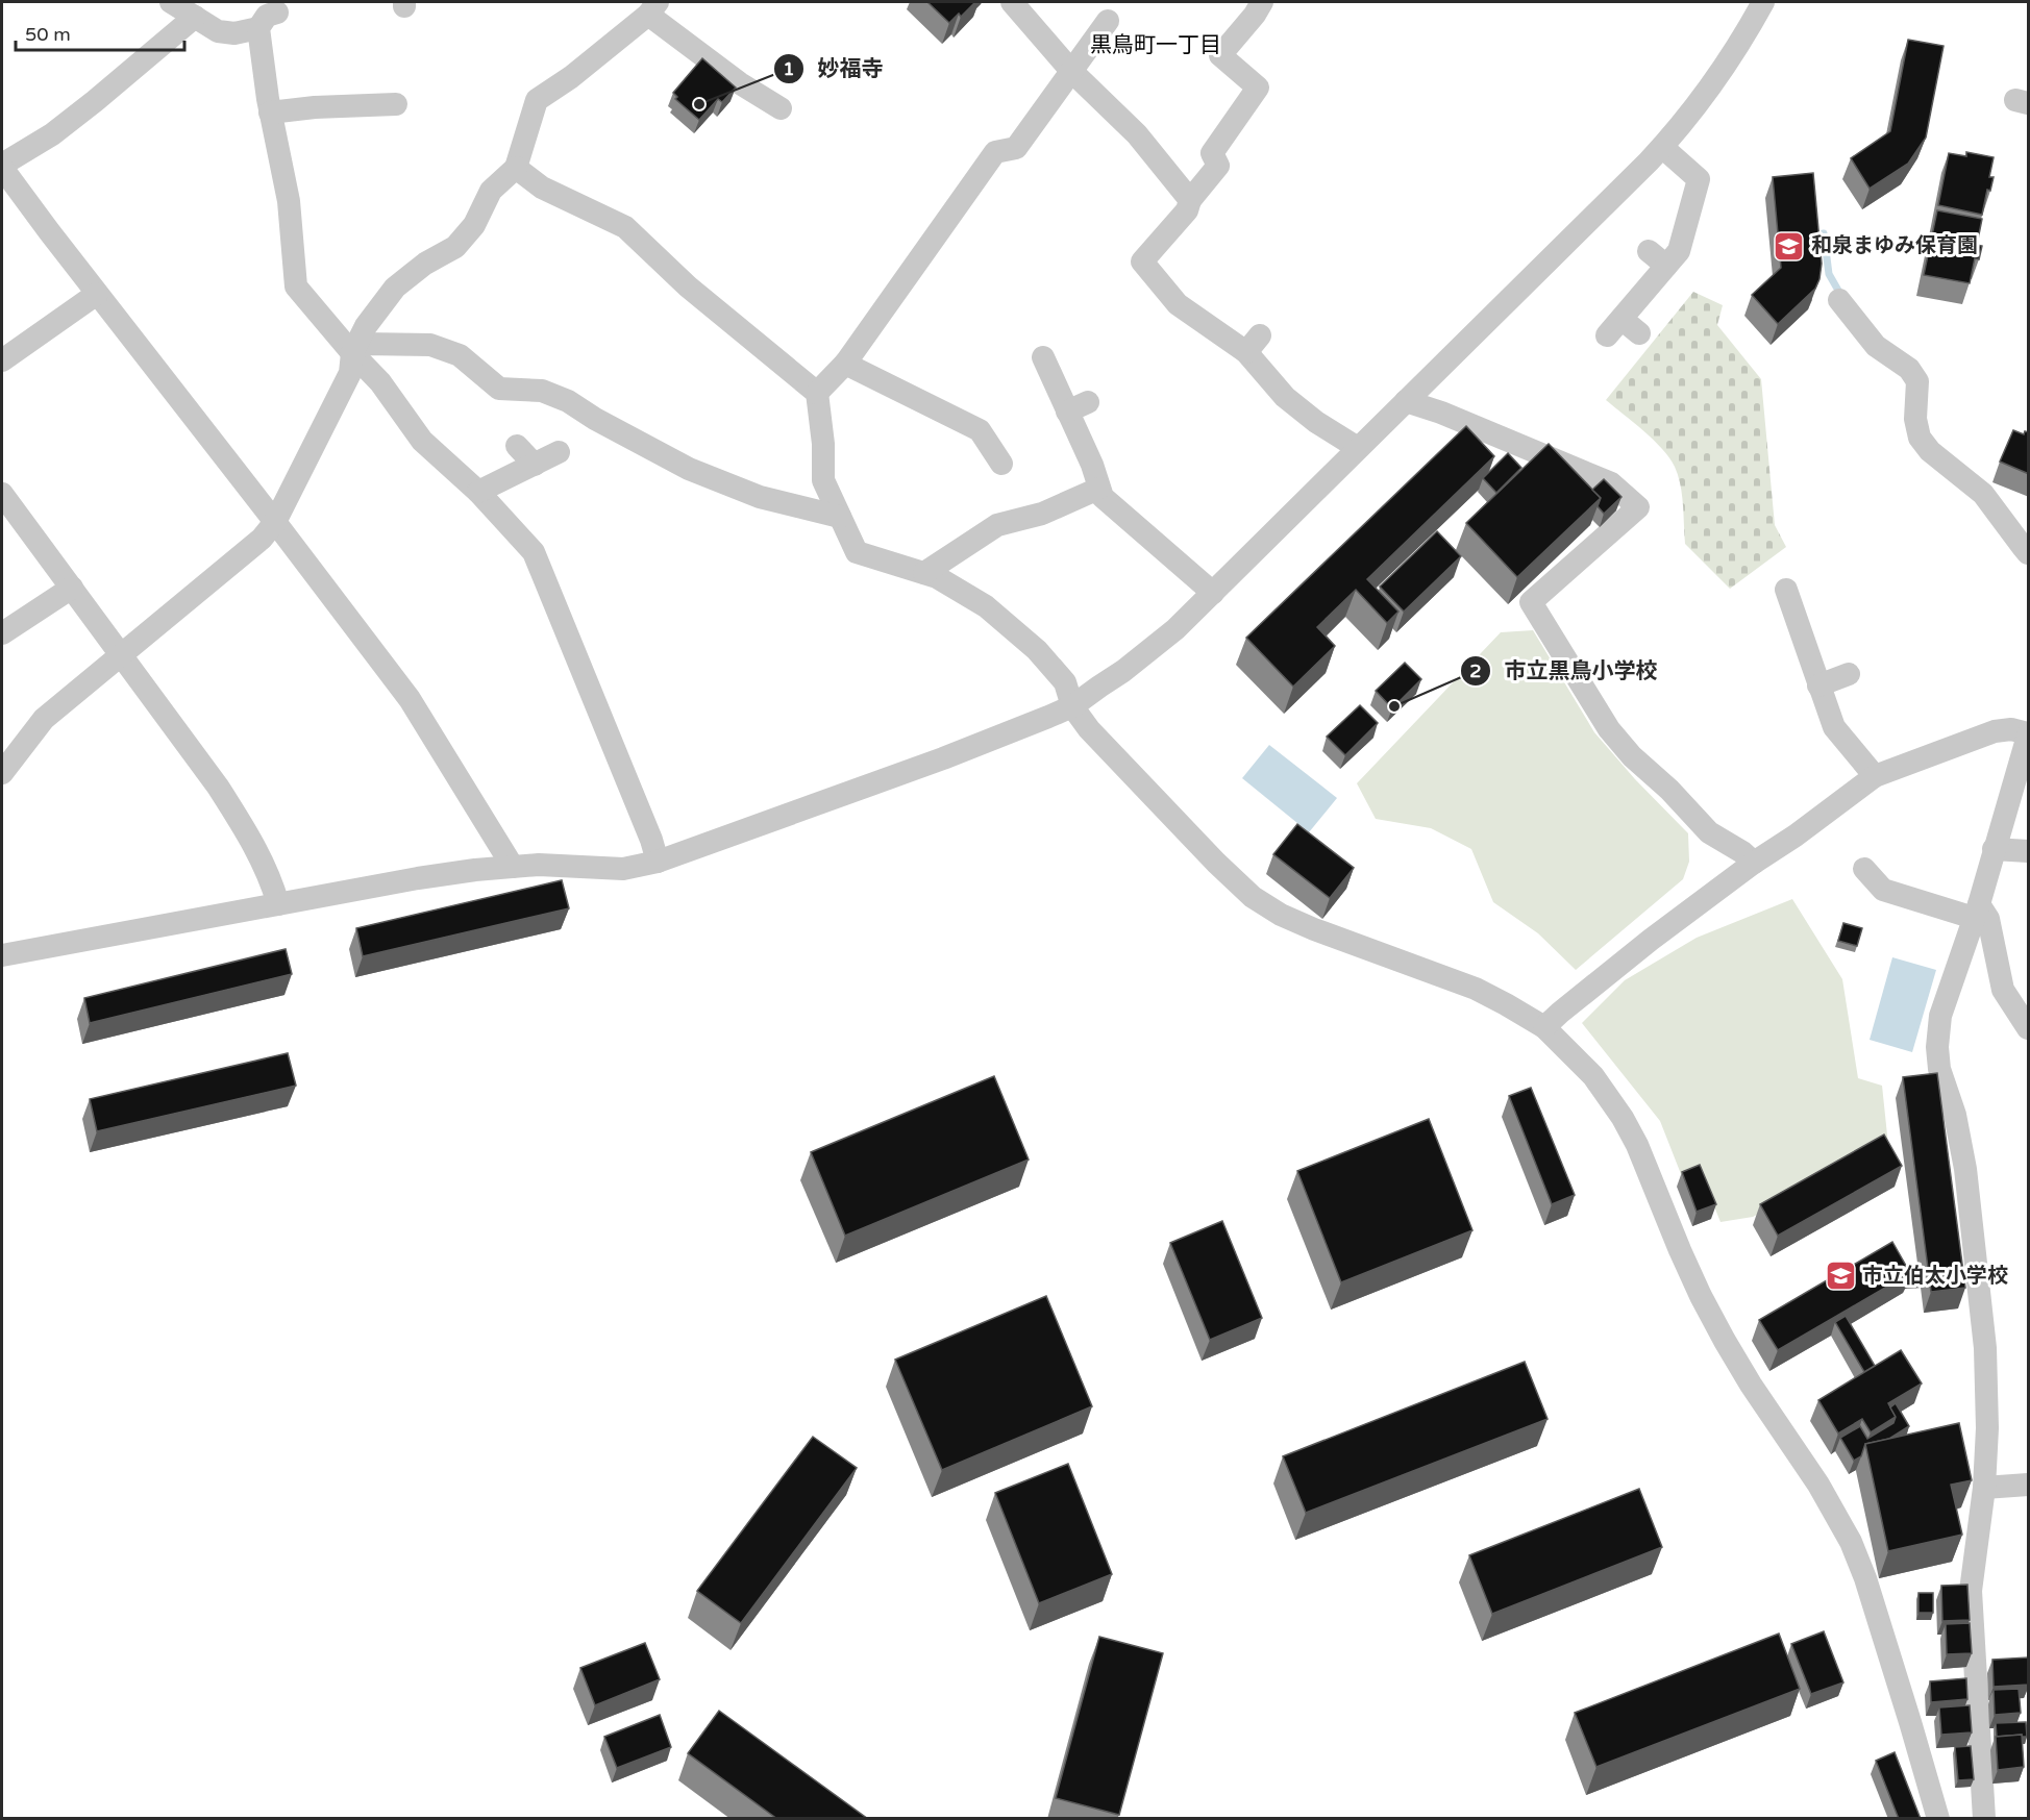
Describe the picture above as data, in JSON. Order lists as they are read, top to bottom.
{
  "districts": ["黒鳥町一丁目"],
  "places": {
    "other": ["妙福寺", "市立黒鳥小学校"],
    "school or university": ["和泉まゆみ保育園", "市立伯太小学校"]
  },
  "scale_bar": "50 m"
}
